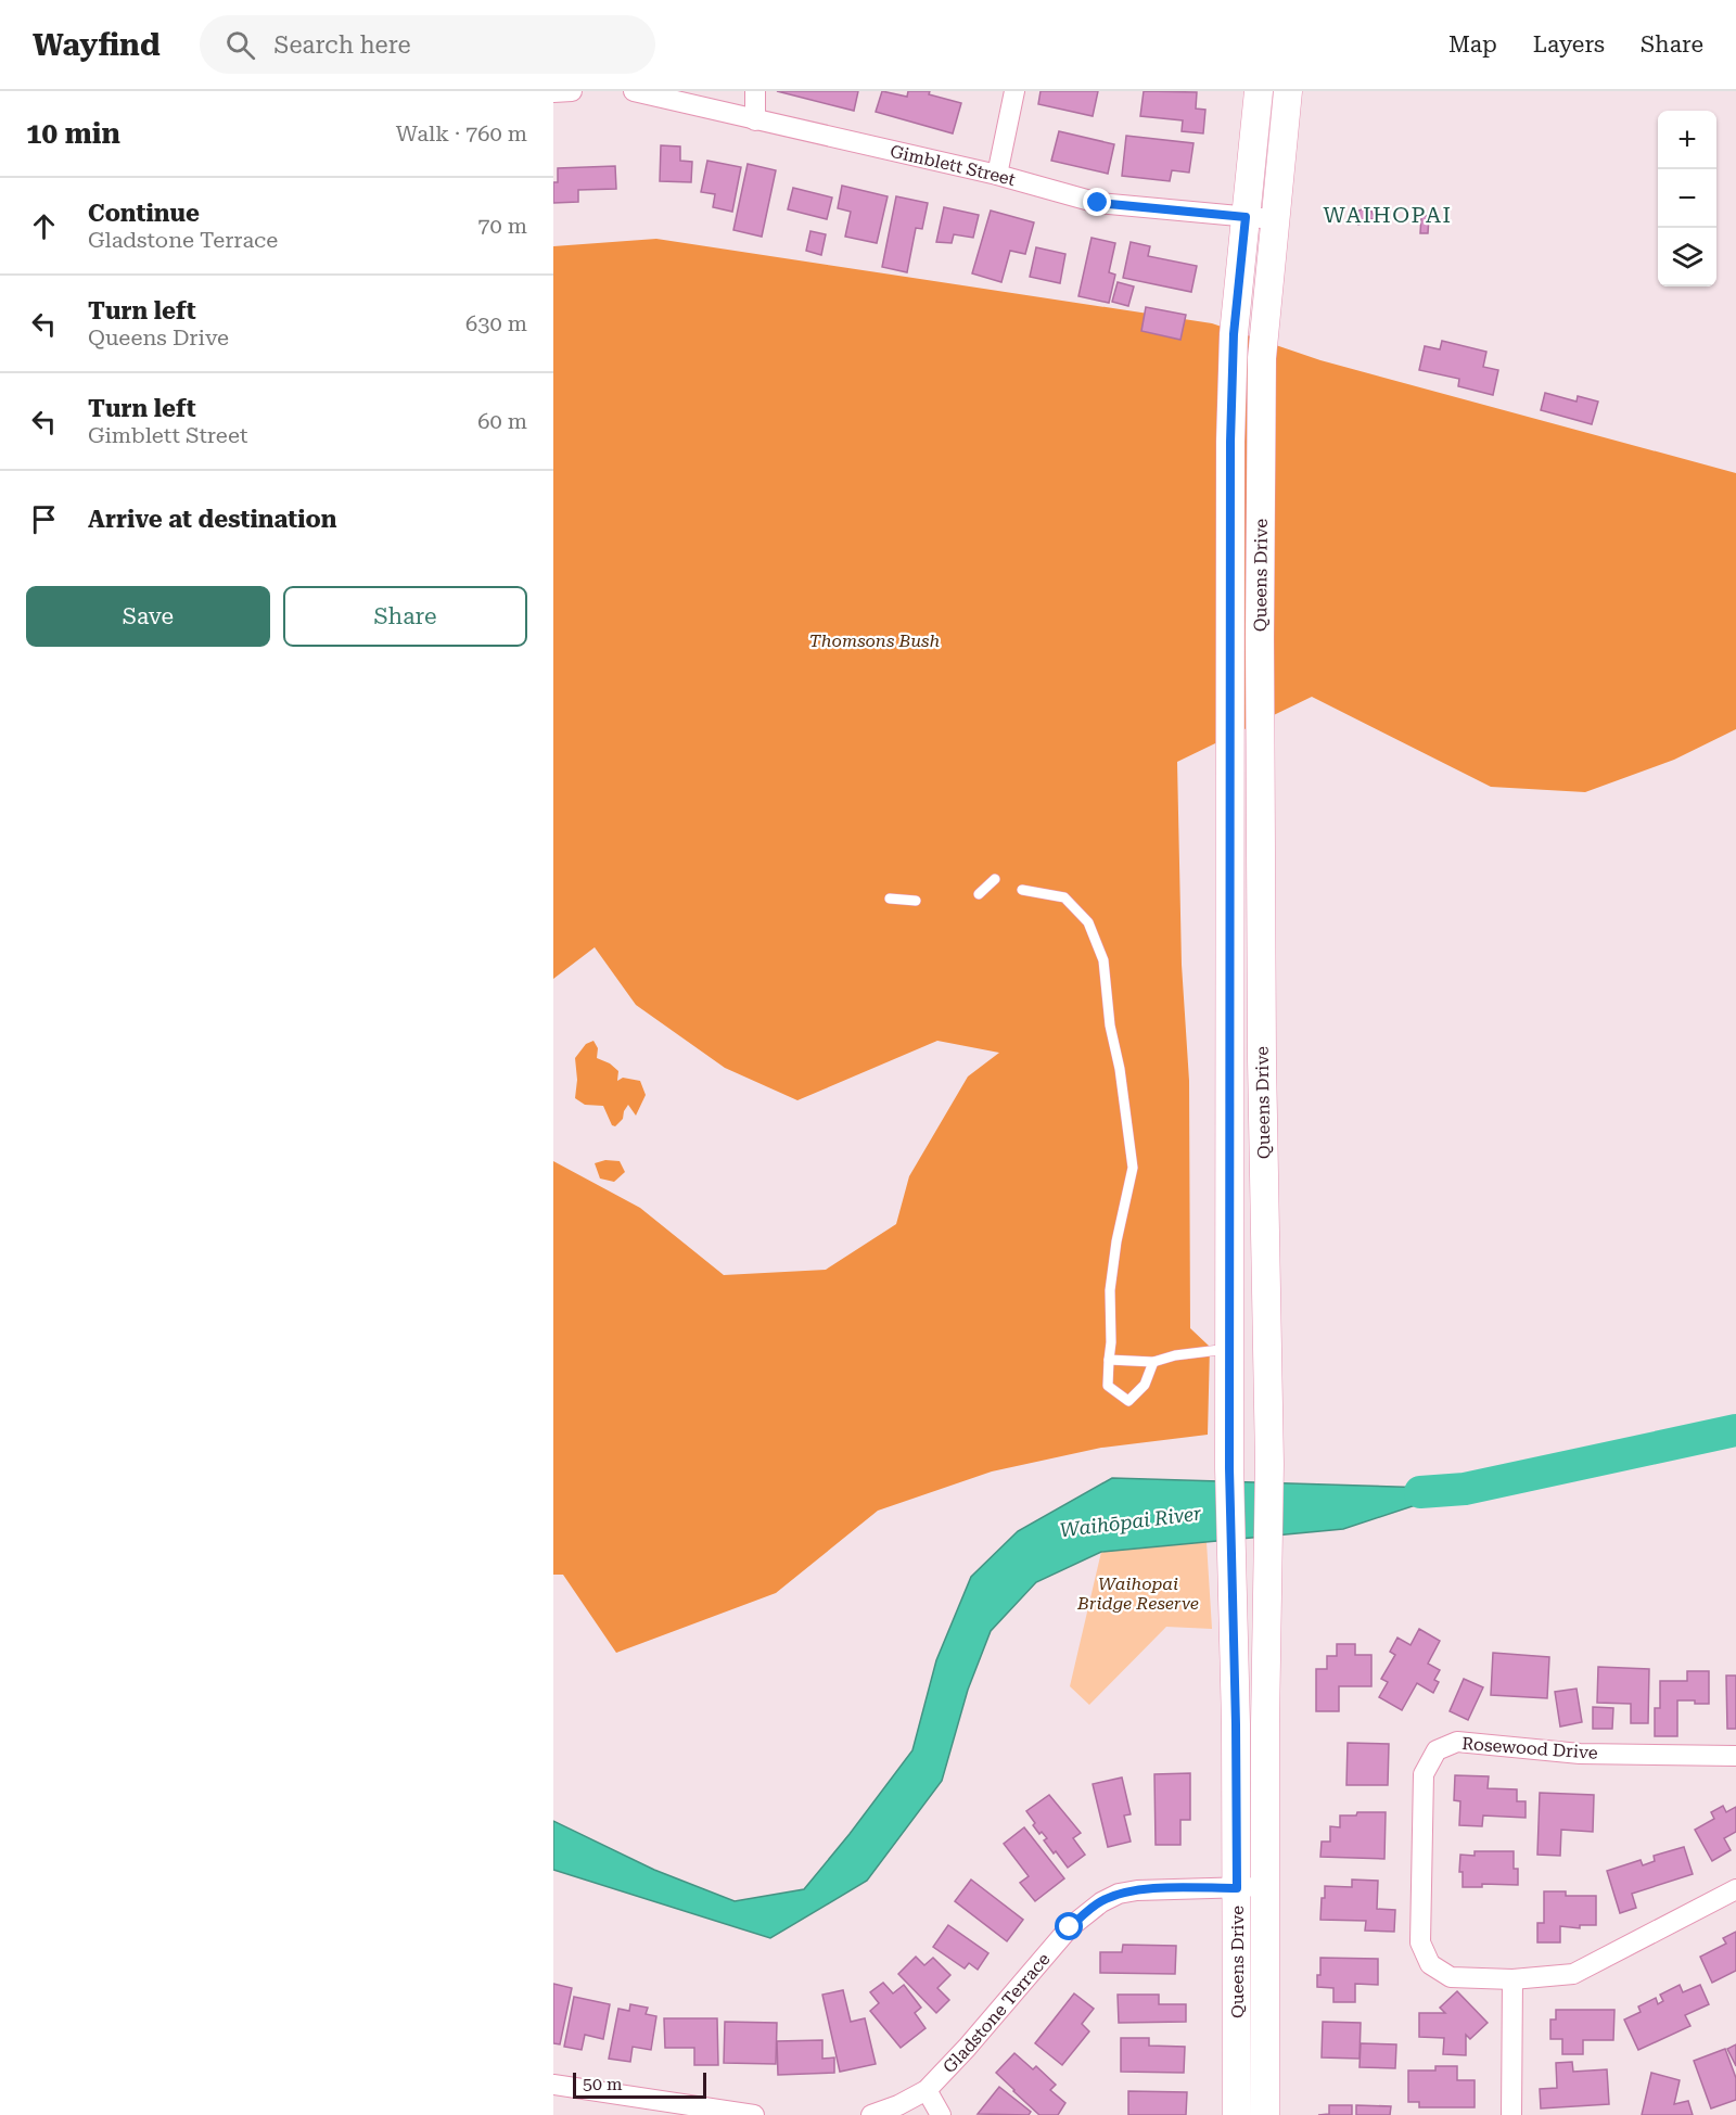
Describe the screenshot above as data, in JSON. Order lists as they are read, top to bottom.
{
  "streets": {
    "main road": ["Queens Drive"],
    "street": ["Gimblett Street", "Rosewood Drive", "Gladstone Terrace"]
  },
  "crossings": [
    ["Gimblett Street", "Queens Drive"],
    ["Queens Drive", "Gladstone Terrace"]
  ],
  "districts": ["WAIHOPAI"],
  "water": ["Waihōpai River"],
  "parks": ["Thomsons Bush", "Waihopai Bridge Reserve"],
  "scale_bar": "50 m",
  "page": {
    "header": "Wayfind",
    "search": "Search here",
    "nav": ["Map", "Layers", "Share"],
    "heading": ["10 min", "Walk · 760 m"],
    "map_buttons": ["+", "−"],
    "list": [
      ["Continue", "Gladstone Terrace", "70 m"],
      ["Turn left", "Queens Drive", "630 m"],
      ["Turn left", "Gimblett Street", "60 m"],
      "Arrive at destination"
    ],
    "buttons": ["Save", "Share"],
    "scale": "50 m"
  }
}
